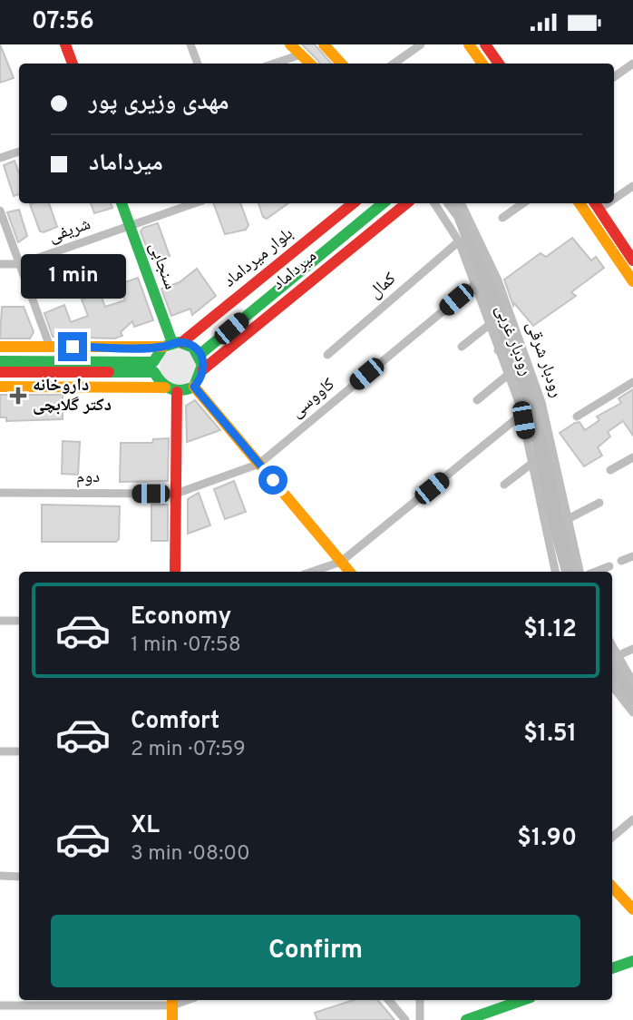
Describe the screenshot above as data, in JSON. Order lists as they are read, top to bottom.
{
  "streets": {
    "main road": ["بلوار میرداماد", "سنجابی", "میرداماد"],
    "street": [
      "شریفی",
      "کمال",
      "رودبار غربی",
      "رودبار شرقی",
      "کاووسی",
      "دوم"
    ]
  },
  "crossings": [
    ["شریفی", "سنجابی"],
    ["بلوار میرداماد", "سنجابی"],
    ["بلوار میرداماد", "میرداماد"],
    ["سنجابی", "میرداماد"],
    ["کمال", "رودبار غربی"],
    ["رودبار غربی", "کاووسی"],
    ["کاووسی", "دوم"]
  ],
  "places": {
    "health": ["داروخانه دکتر گلابچی"]
  },
  "page": {
    "status": "07:56",
    "banner": ["مهدی وزیری پور", "میرداماد"],
    "bubble": "1 min",
    "list": [
      {
        "name": "Economy",
        "note": "1 min · 07:58",
        "value": "$1.12"
      },
      {
        "name": "Comfort",
        "note": "2 min · 07:59",
        "value": "$1.51"
      },
      {
        "name": "XL",
        "note": "3 min · 08:00",
        "value": "$1.90"
      }
    ],
    "buttons": "Confirm"
  }
}
